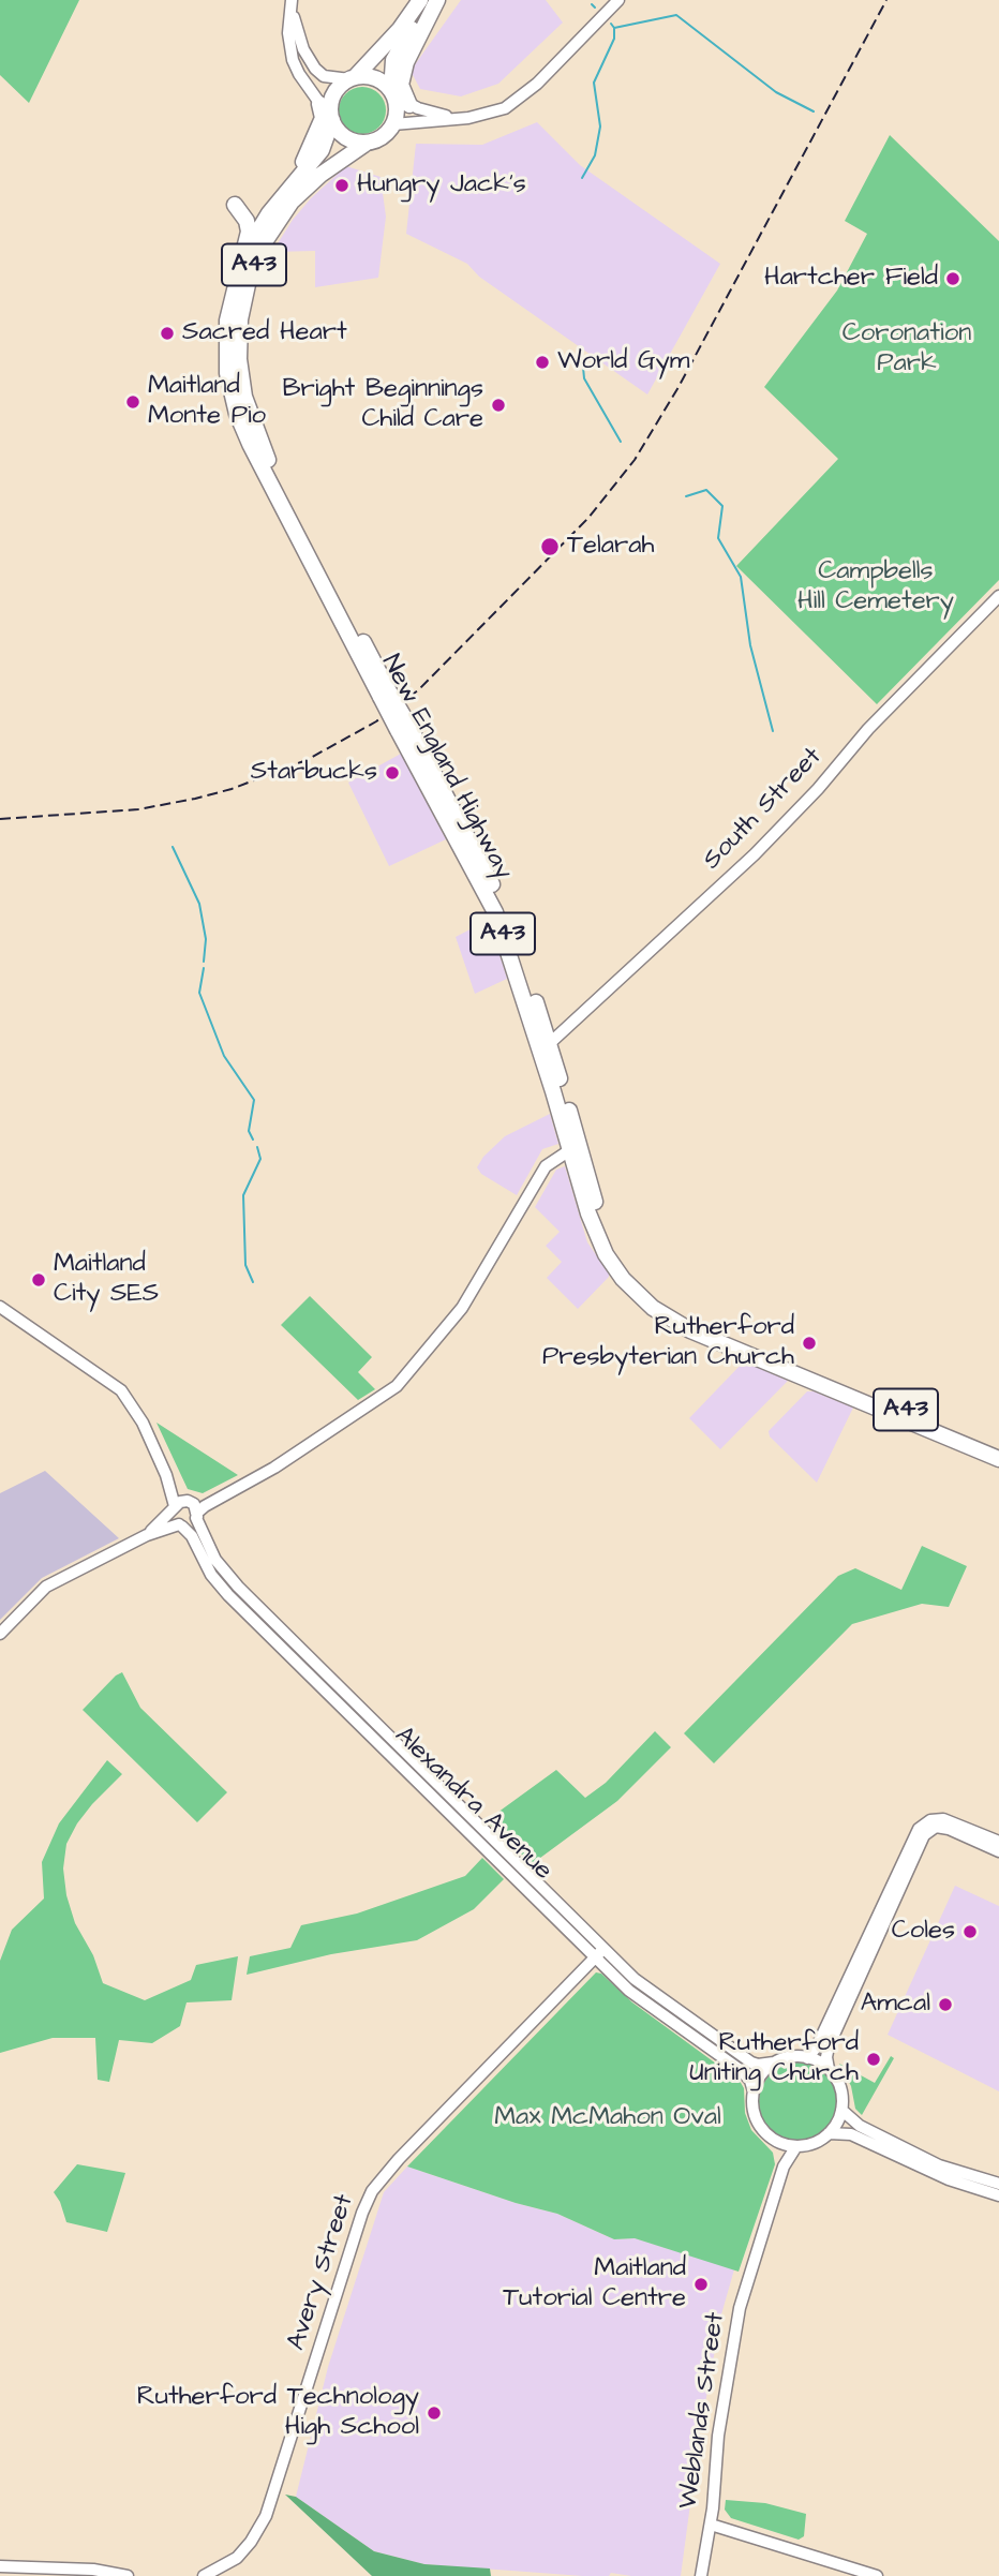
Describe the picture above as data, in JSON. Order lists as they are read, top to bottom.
{
  "streets": {
    "highway": ["A43", "New England Highway"],
    "street": [
      "South Street",
      "Alexandra Avenue",
      "Avery Street",
      "Weblands Street"
    ]
  },
  "crossings": [
    ["A43", "New England Highway"],
    ["New England Highway", "South Street"],
    ["Alexandra Avenue", "Avery Street"],
    ["Alexandra Avenue", "Weblands Street"]
  ],
  "parks": ["Coronation Park", "Campbells Hill Cemetery", "Max McMahon Oval"],
  "places": [
    "Hungry Jack's",
    "Hartcher Field",
    "Sacred Heart",
    "World Gym",
    "Maitland Monte Pio",
    "Bright Beginnings Child Care",
    "Telarah",
    "Starbucks",
    "Maitland City SES",
    "Rutherford Presbyterian Church",
    "Coles",
    "Amcal",
    "Rutherford Uniting Church",
    "Maitland Tutorial Centre",
    "Rutherford Technology High School"
  ]
}
